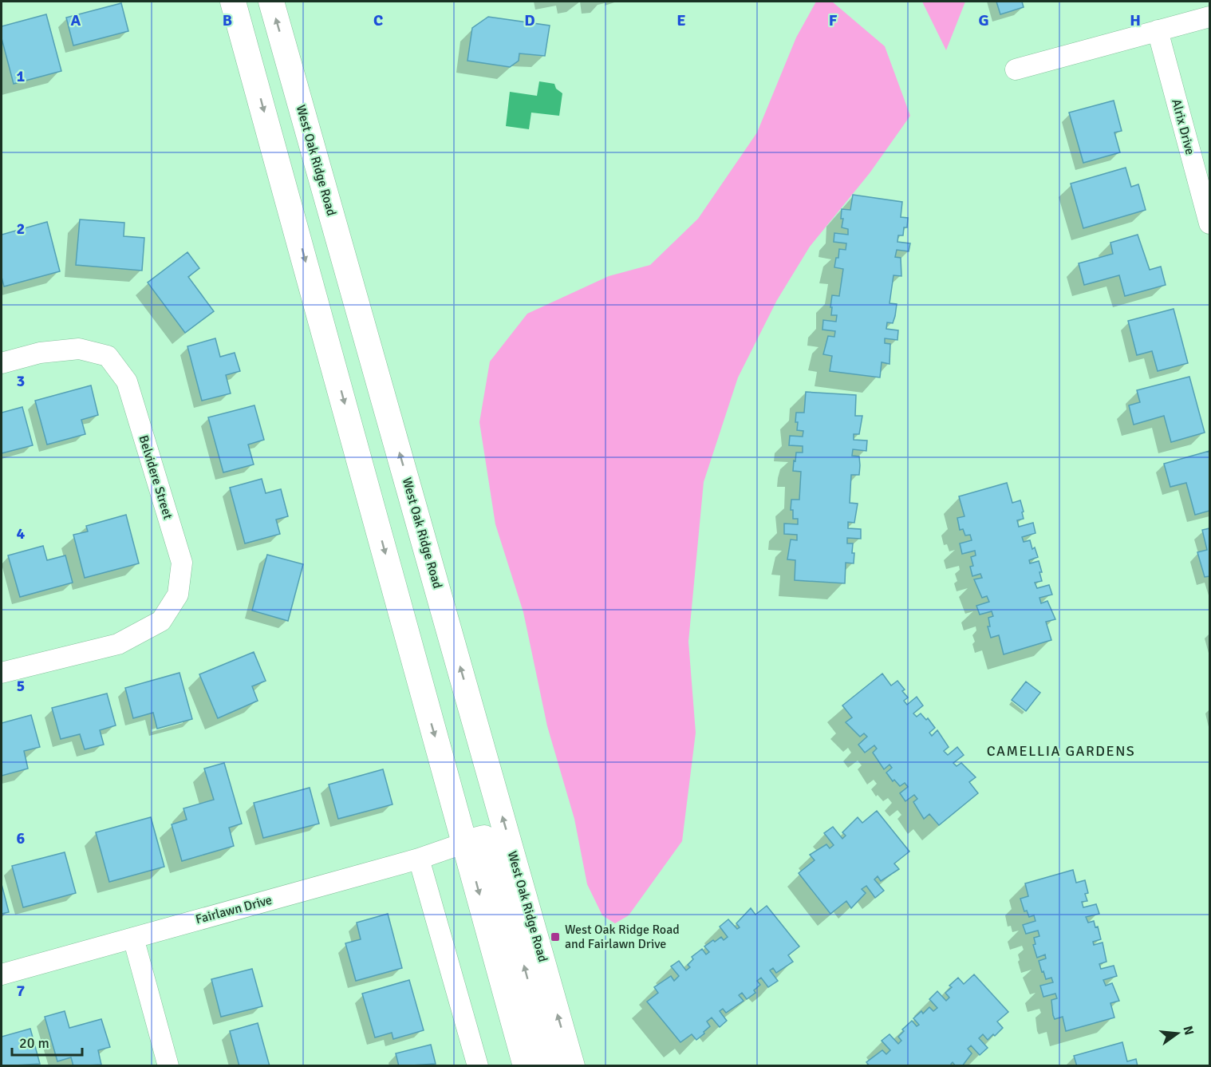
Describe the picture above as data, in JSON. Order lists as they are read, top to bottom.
{
  "streets": {
    "street": [
      "Alrix Drive",
      "West Oak Ridge Road",
      "Belvidere Street",
      "Fairlawn Drive"
    ]
  },
  "districts": ["CAMELLIA GARDENS"],
  "places": {
    "transit": ["West Oak Ridge Road and Fairlawn Drive"]
  },
  "scale_bar": "20 m",
  "north": "right",
  "grid": {
    "columns": [
      "A",
      "B",
      "C",
      "D",
      "E",
      "F",
      "G",
      "H"
    ],
    "rows": [
      "1",
      "2",
      "3",
      "4",
      "5",
      "6",
      "7"
    ]
  }
}
